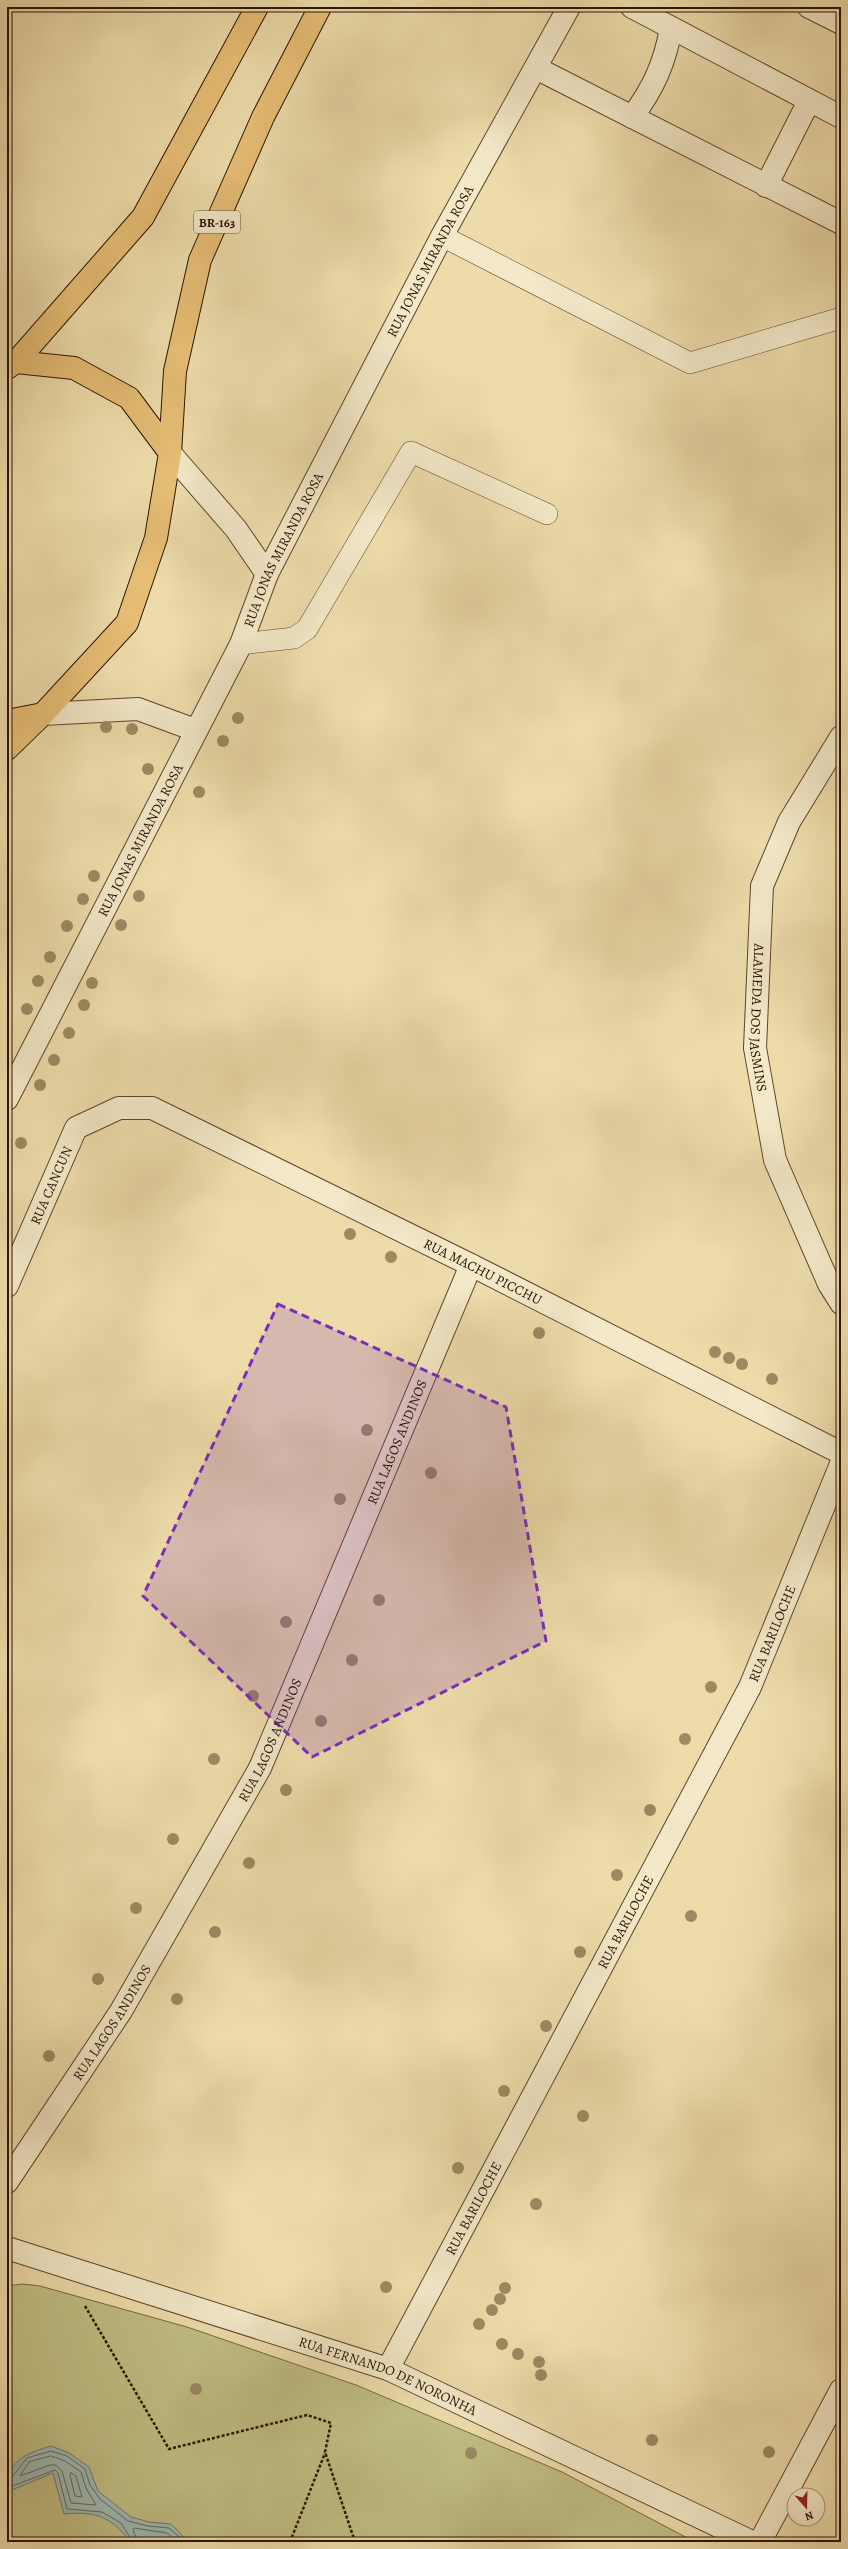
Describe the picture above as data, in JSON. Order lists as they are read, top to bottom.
{
  "streets": {
    "highway": ["BR-163"],
    "street": [
      "RUA JONAS MIRANDA ROSA",
      "ALAMEDA DOS JASMINS",
      "RUA CANCUN",
      "RUA MACHU PICCHU",
      "RUA LAGOS ANDINOS",
      "RUA BARILOCHE",
      "RUA FERNANDO DE NORONHA"
    ]
  },
  "crossings": [
    ["RUA CANCUN", "RUA MACHU PICCHU"],
    ["RUA MACHU PICCHU", "RUA LAGOS ANDINOS"],
    ["RUA BARILOCHE", "RUA FERNANDO DE NORONHA"]
  ],
  "north": "bottom"
}
